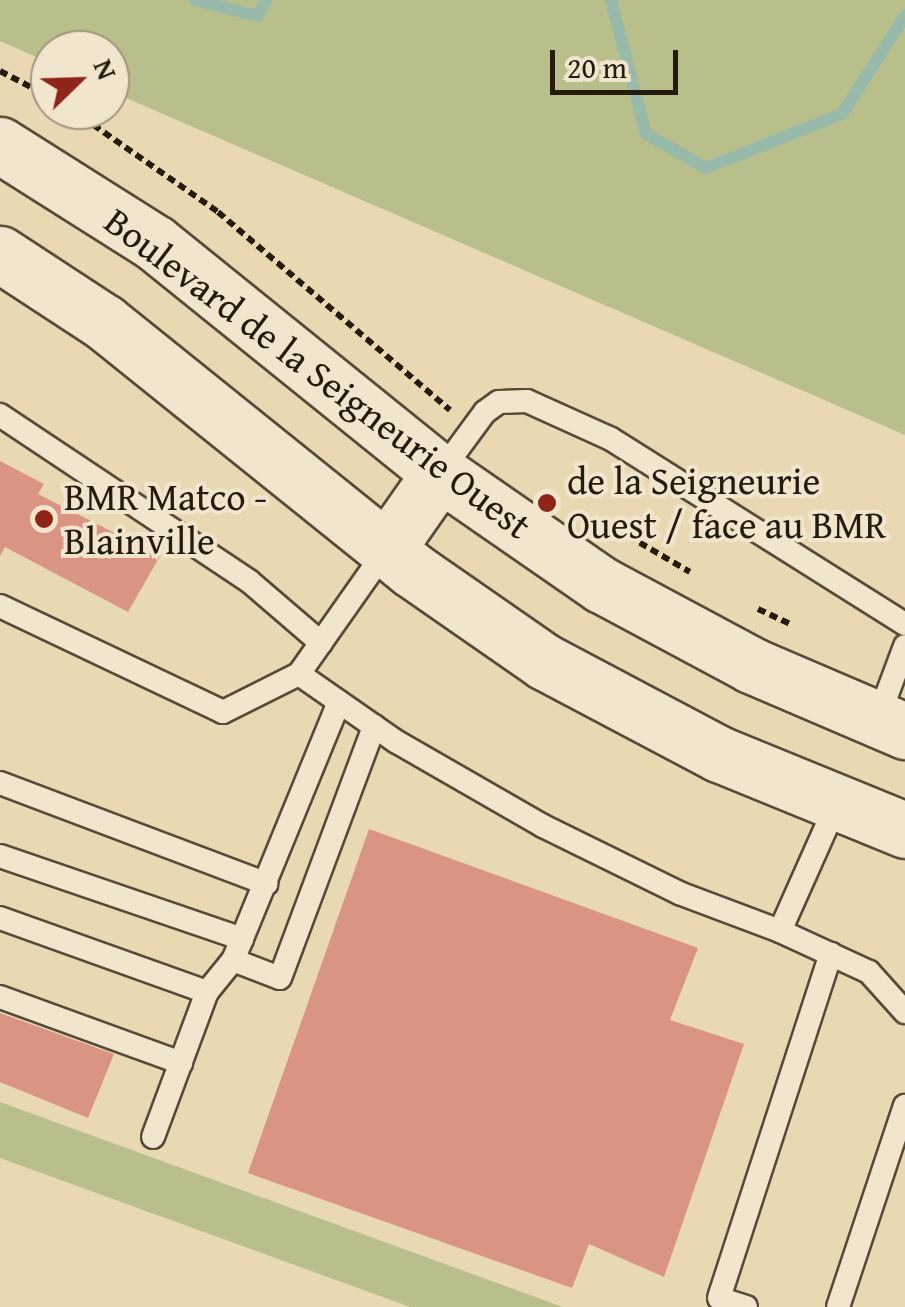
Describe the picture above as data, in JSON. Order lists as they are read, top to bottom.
{
  "streets": {
    "main road": ["Boulevard de la Seigneurie Ouest"]
  },
  "places": ["de la Seigneurie Ouest / face au BMR", "BMR Matco - Blainville"],
  "scale_bar": "20 m",
  "north": "top right"
}
